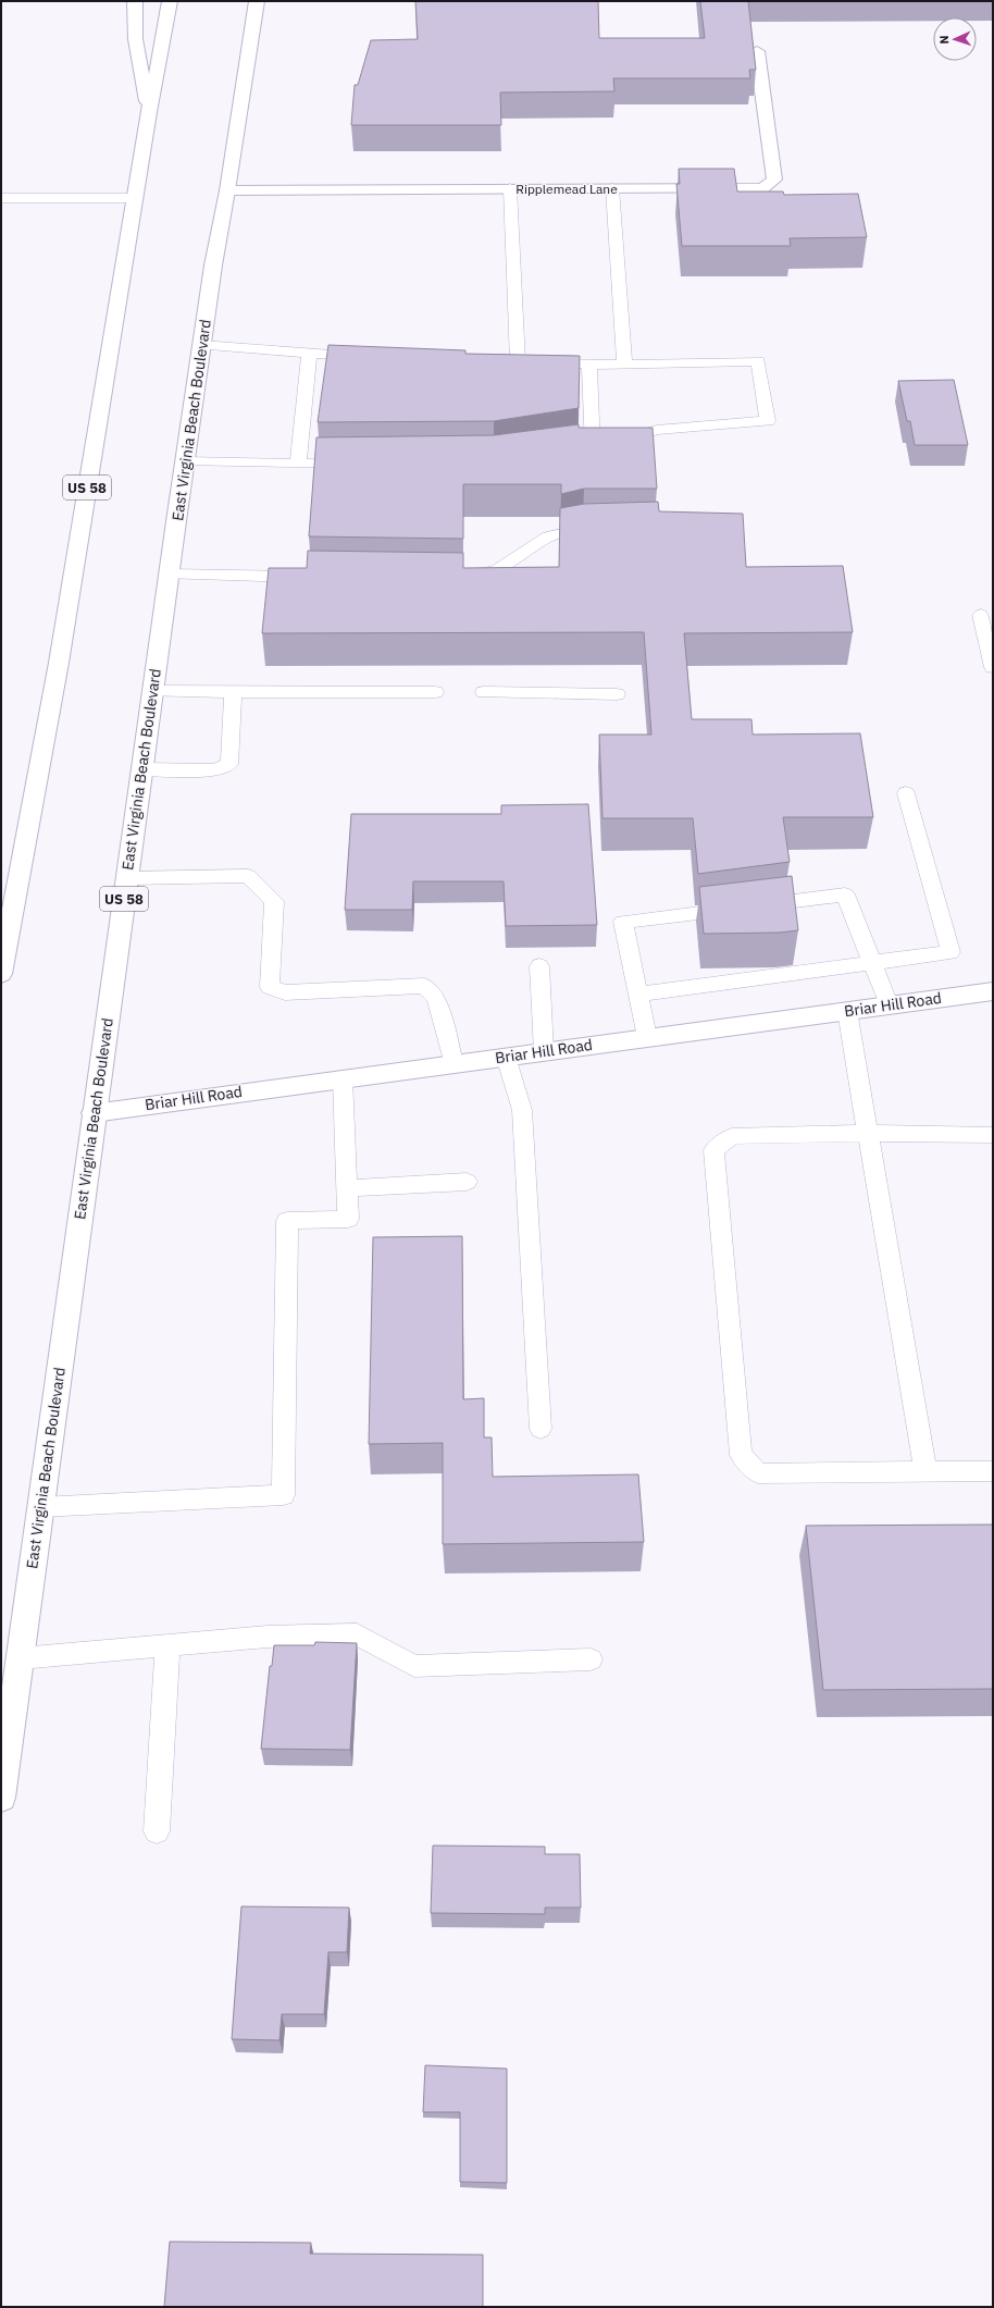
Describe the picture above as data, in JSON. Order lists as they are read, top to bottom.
{
  "streets": {
    "main road": [
      "Ripplemead Lane",
      "East Virginia Beach Boulevard",
      "US 58",
      "Briar Hill Road"
    ]
  },
  "crossings": [
    ["Ripplemead Lane", "East Virginia Beach Boulevard"],
    ["East Virginia Beach Boulevard", "Briar Hill Road"]
  ],
  "north": "left"
}
